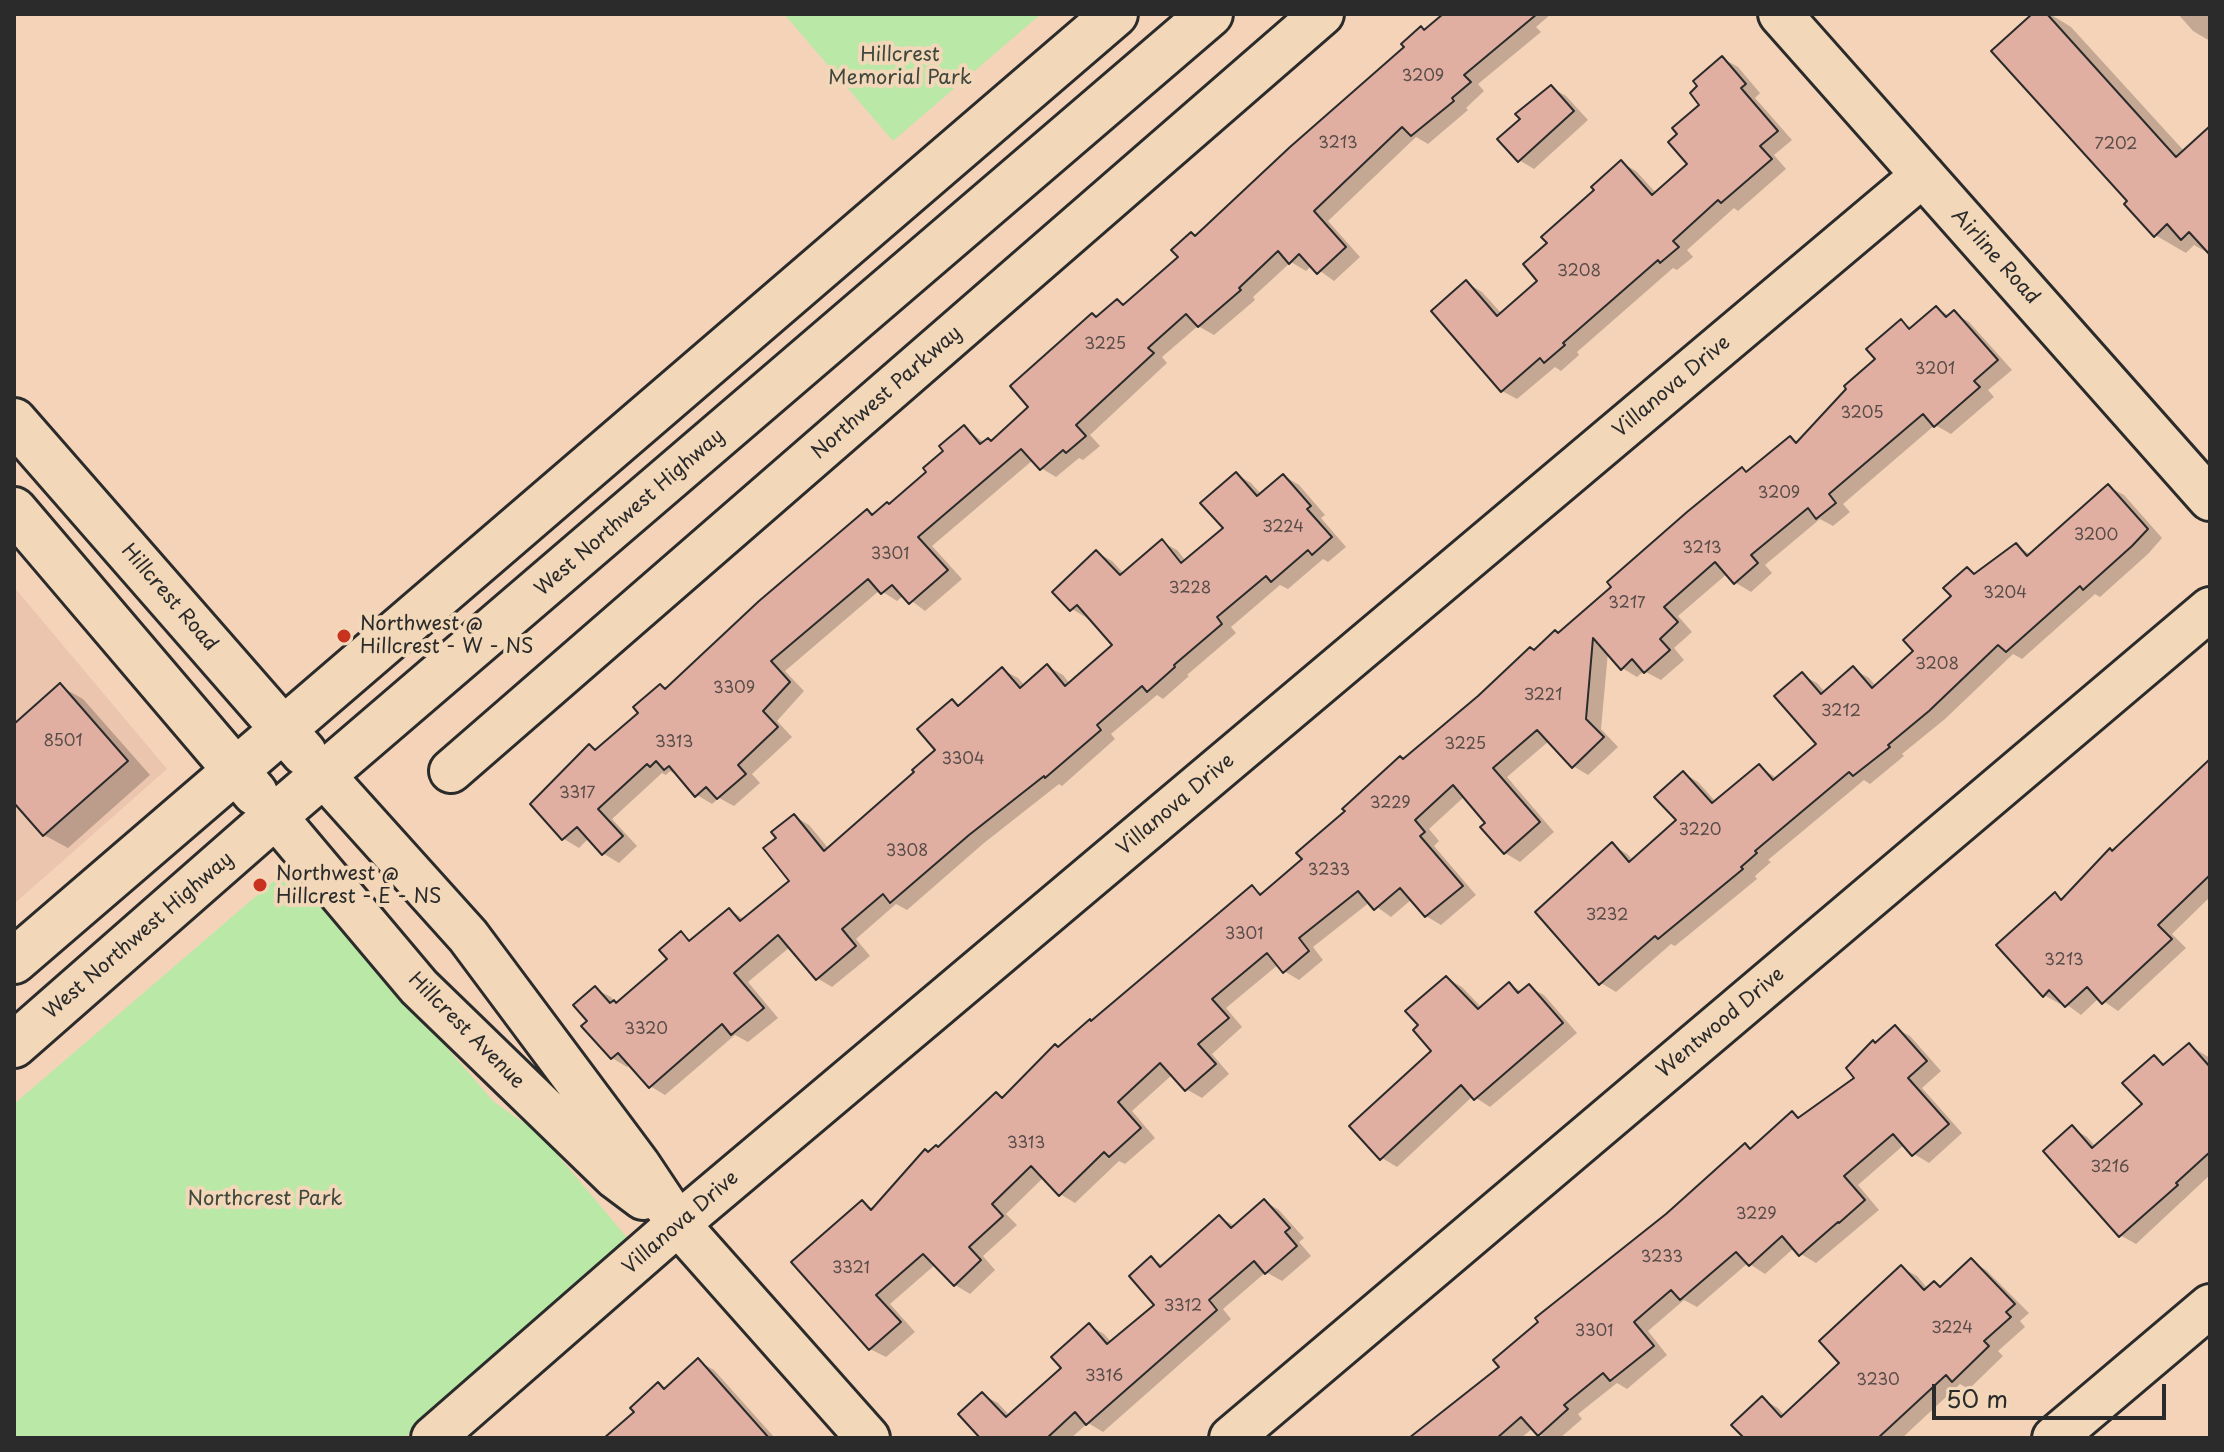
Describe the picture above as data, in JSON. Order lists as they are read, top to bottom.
{
  "streets": {
    "main road": ["West Northwest Highway", "Hillcrest Road"],
    "street": [
      "Airline Road",
      "Villanova Drive",
      "Northwest Parkway",
      "Wentwood Drive",
      "Hillcrest Avenue"
    ]
  },
  "crossings": [
    ["Airline Road", "Villanova Drive"],
    ["Villanova Drive", "Hillcrest Avenue"],
    ["West Northwest Highway", "Hillcrest Road"],
    ["West Northwest Highway", "Hillcrest Avenue"],
    ["Hillcrest Road", "Hillcrest Avenue"]
  ],
  "parks": ["Hillcrest Memorial Park", "Northcrest Park"],
  "places": ["Northwest @ Hillcrest - W - NS", "Northwest @ Hillcrest - E - NS"],
  "house_numbers": [
    "3209",
    "3213",
    "7202",
    "3208",
    "3225",
    "3201",
    "3205",
    "3209",
    "3224",
    "3200",
    "3213",
    "3301",
    "3228",
    "3204",
    "3217",
    "3208",
    "3309",
    "3221",
    "3212",
    "8501",
    "3313",
    "3225",
    "3304",
    "3317",
    "3229",
    "3220",
    "3308",
    "3233",
    "3232",
    "3301",
    "3213",
    "3320",
    "3313",
    "3216",
    "3229",
    "3233",
    "3321",
    "3312",
    "3224",
    "3301",
    "3316",
    "3230"
  ],
  "scale_bar": "50 m"
}
